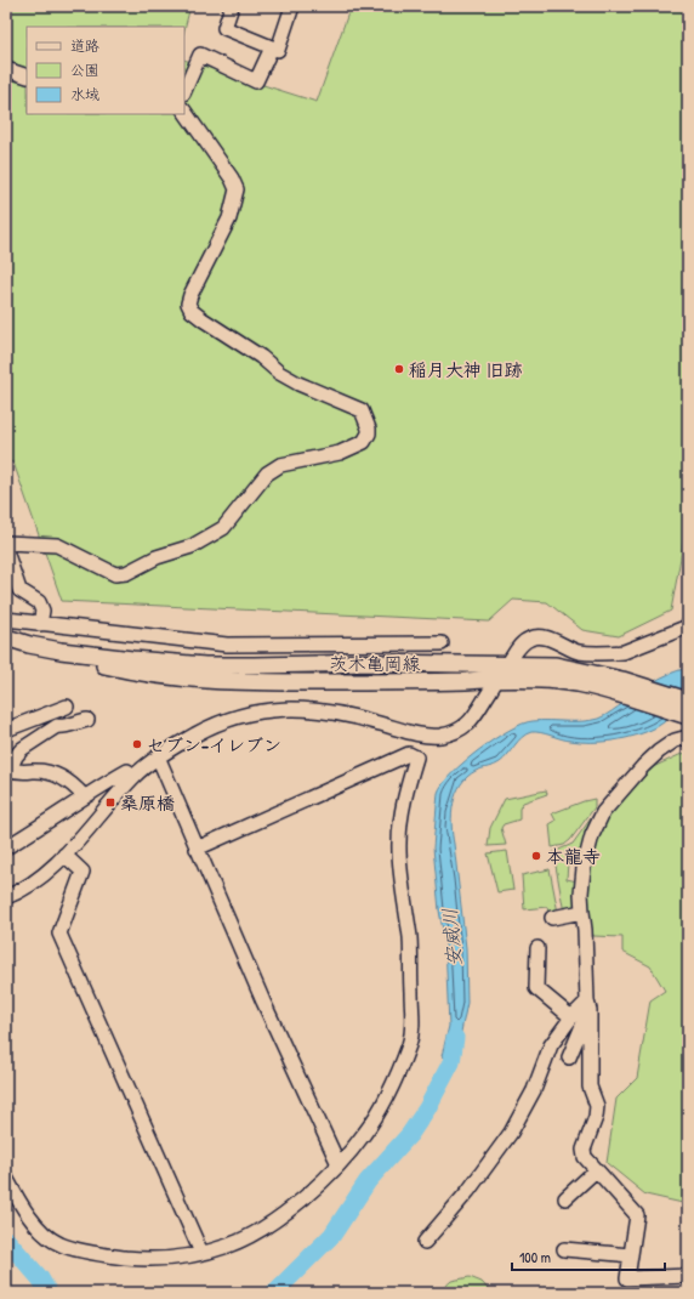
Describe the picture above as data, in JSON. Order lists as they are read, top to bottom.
{
  "streets": {
    "main road": ["茨木亀岡線"]
  },
  "water": ["安威川"],
  "places": {
    "other": ["稲月大神 旧跡", "セブン-イレブン", "本龍寺"],
    "transit": ["桑原橋"]
  },
  "legend": ["道路", "公園", "水域"],
  "scale_bar": "100 m"
}
